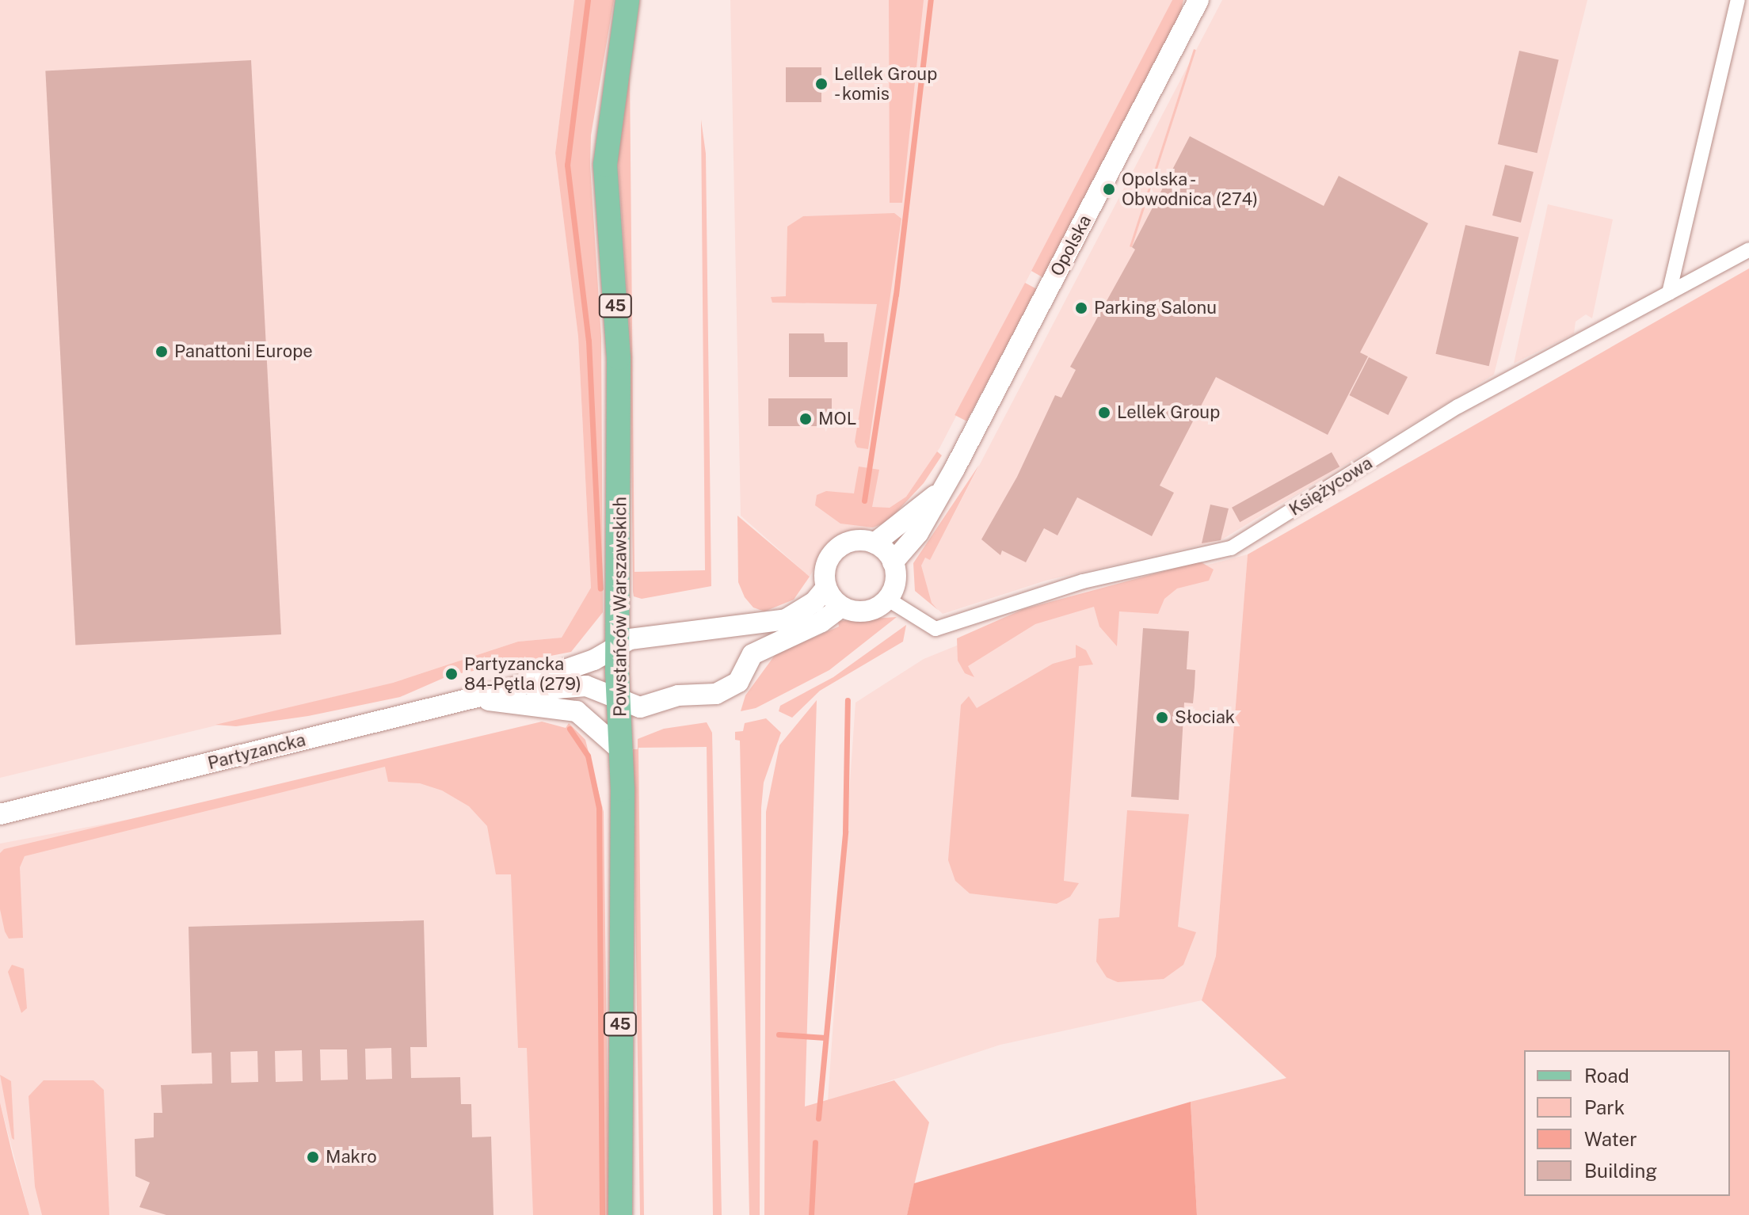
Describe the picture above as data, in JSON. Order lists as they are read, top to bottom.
{
  "streets": {
    "main road": ["45", "Powstańców Warszawskich"],
    "street": ["Opolska", "Księżycowa", "Partyzancka"]
  },
  "crossings": [
    ["Opolska", "Księżycowa"],
    ["Opolska", "Partyzancka"],
    ["Księżycowa", "Partyzancka"],
    ["Powstańców Warszawskich", "Partyzancka"]
  ],
  "places": [
    "Lellek Group - komis",
    "Opolska - Obwodnica (274)",
    "Parking Salonu",
    "Panattoni Europe",
    "Lellek Group",
    "MOL",
    "Partyzancka 84-Pętla (279)",
    "Słociak",
    "Makro"
  ],
  "legend": [
    "Road",
    "Park",
    "Water",
    "Building"
  ]
}
